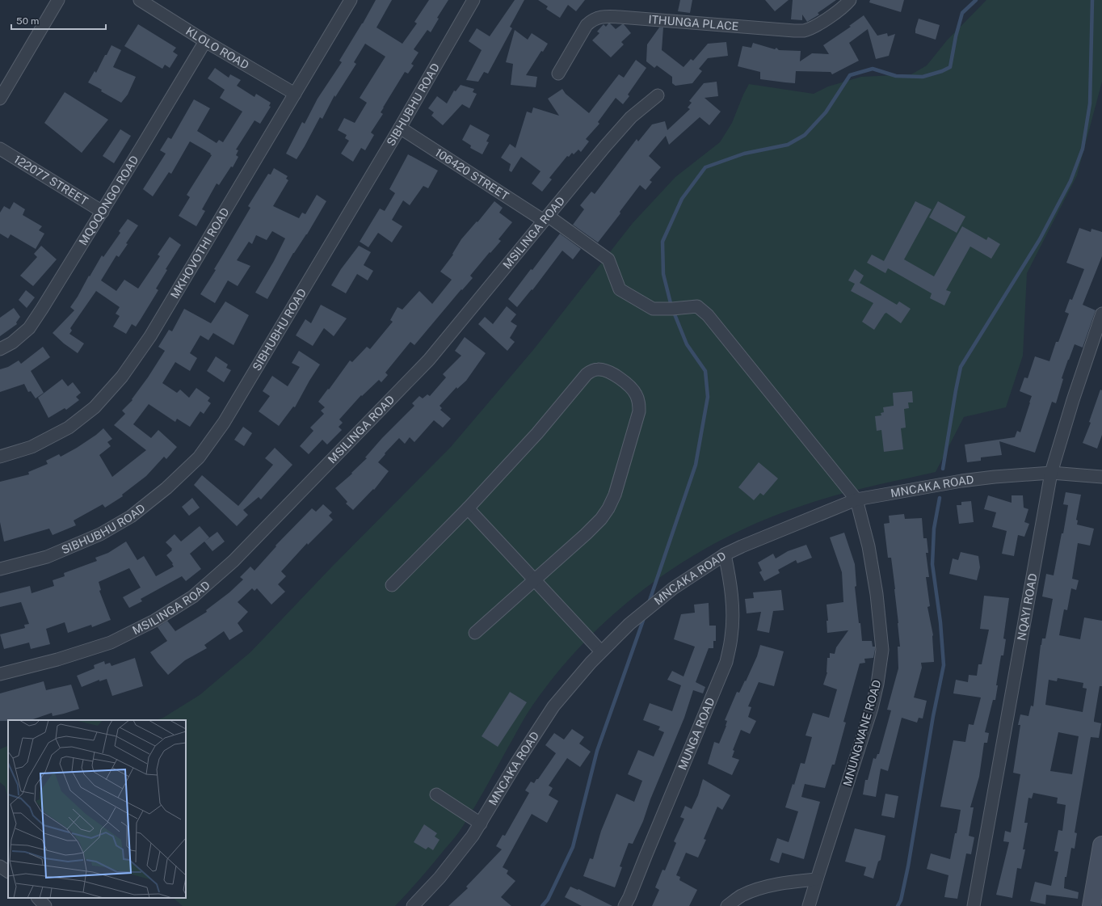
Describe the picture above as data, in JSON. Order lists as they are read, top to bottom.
{
  "streets": {
    "street": [
      "ITHUNGA PLACE",
      "KLOLO ROAD",
      "SIBHUBHU ROAD",
      "106420 STREET",
      "122077 STREET",
      "MQOQONGO ROAD",
      "MSILINGA ROAD",
      "MKHOVOTHI ROAD",
      "MNCAKA ROAD",
      "NQAYI ROAD",
      "MNUNGWANE ROAD",
      "MUNGA ROAD"
    ]
  },
  "crossings": [
    ["KLOLO ROAD", "MQOQONGO ROAD"],
    ["KLOLO ROAD", "MKHOVOTHI ROAD"],
    ["SIBHUBHU ROAD", "106420 STREET"],
    ["106420 STREET", "MSILINGA ROAD"],
    ["106420 STREET", "MNCAKA ROAD"],
    ["106420 STREET", "MNUNGWANE ROAD"],
    ["122077 STREET", "MQOQONGO ROAD"],
    ["MNCAKA ROAD", "NQAYI ROAD"],
    ["MNCAKA ROAD", "MNUNGWANE ROAD"],
    ["MNCAKA ROAD", "MUNGA ROAD"]
  ],
  "scale_bar": "50 m"
}
